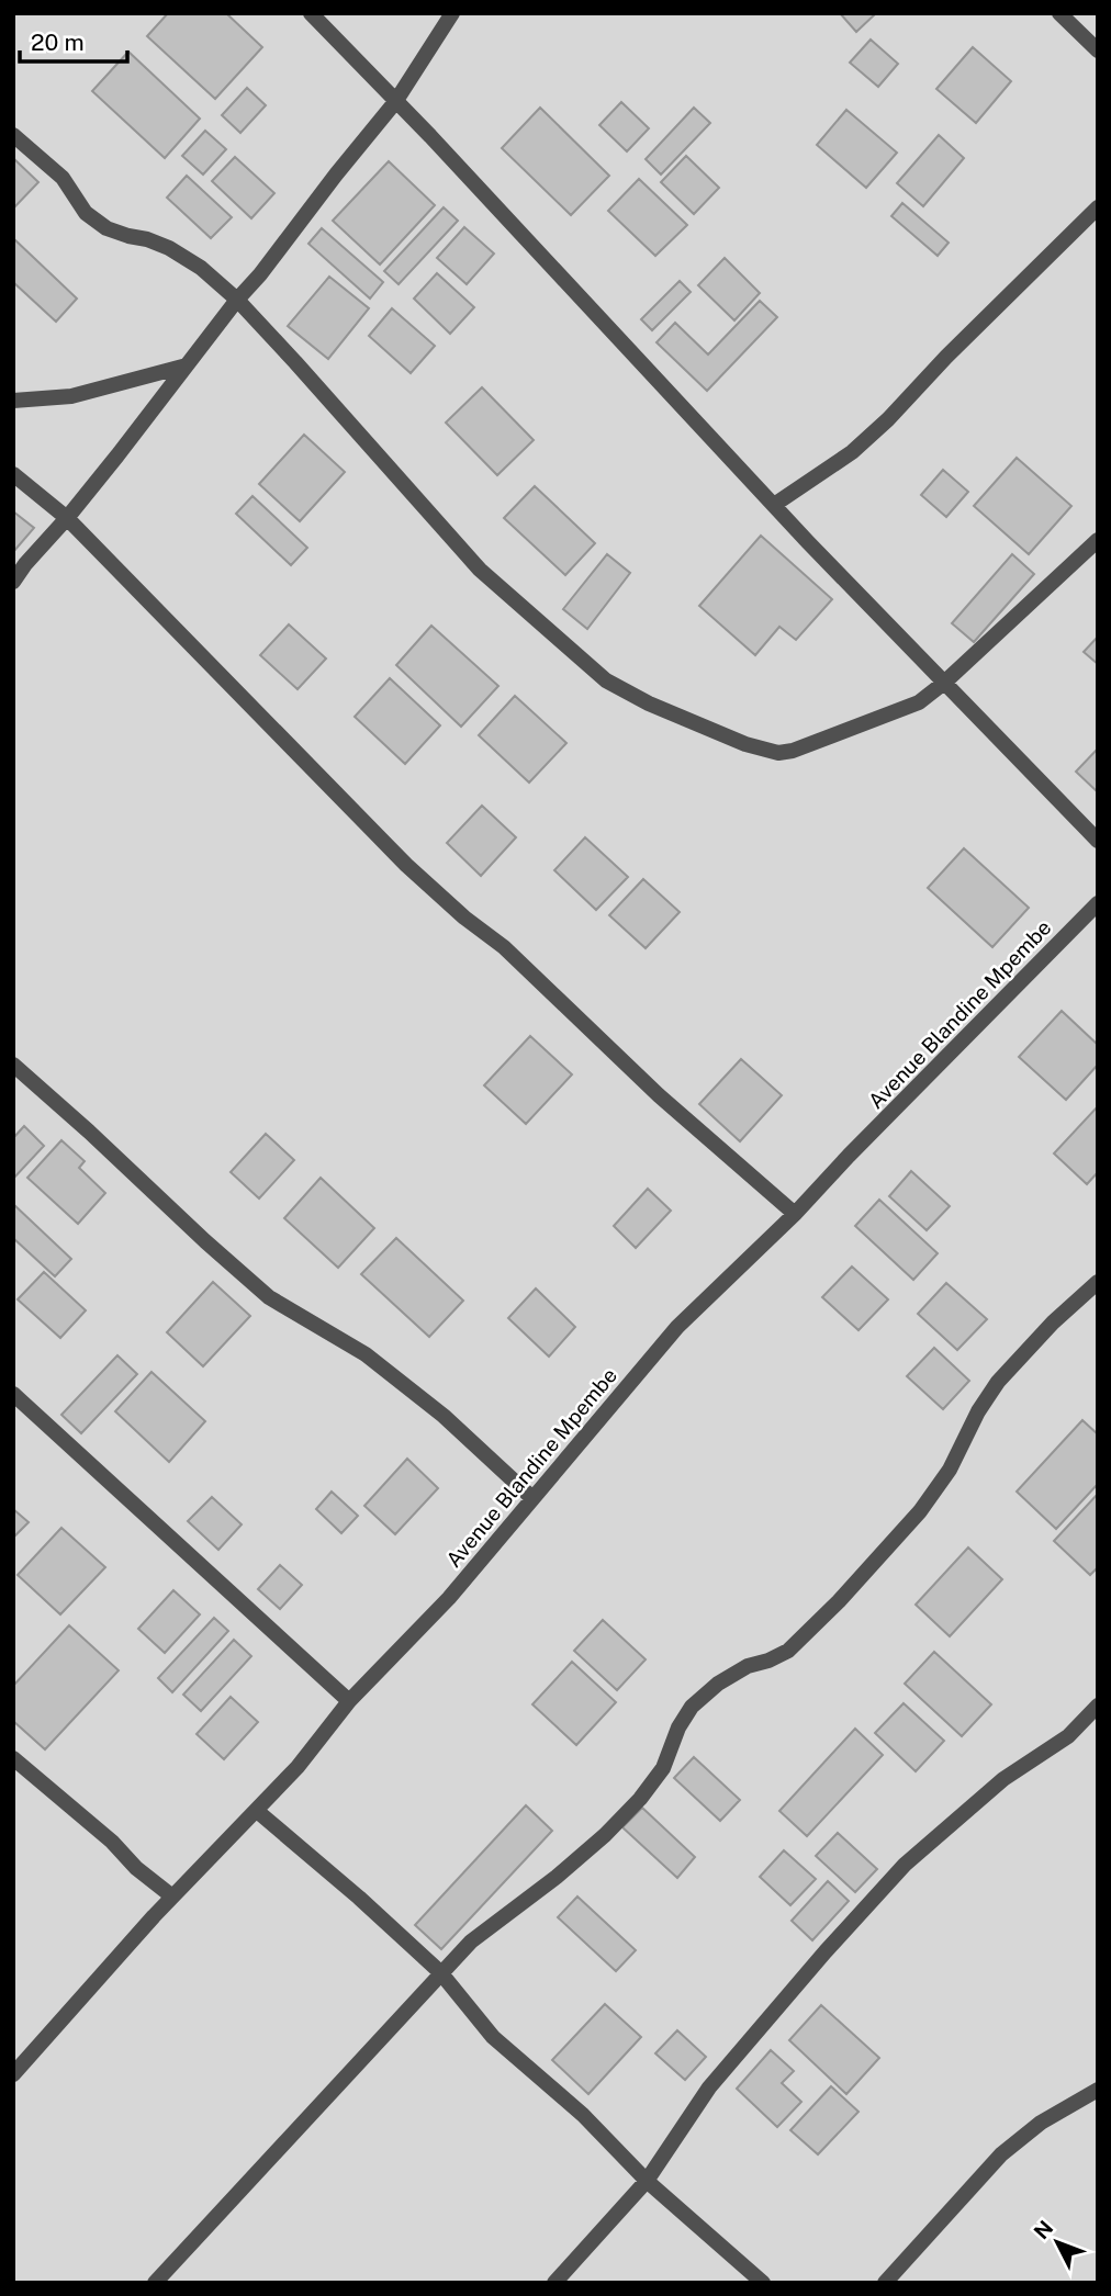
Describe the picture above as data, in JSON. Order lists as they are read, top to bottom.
{
  "streets": {
    "street": ["Avenue Blandine Mpembe"]
  },
  "scale_bar": "20 m",
  "north": "top left"
}
